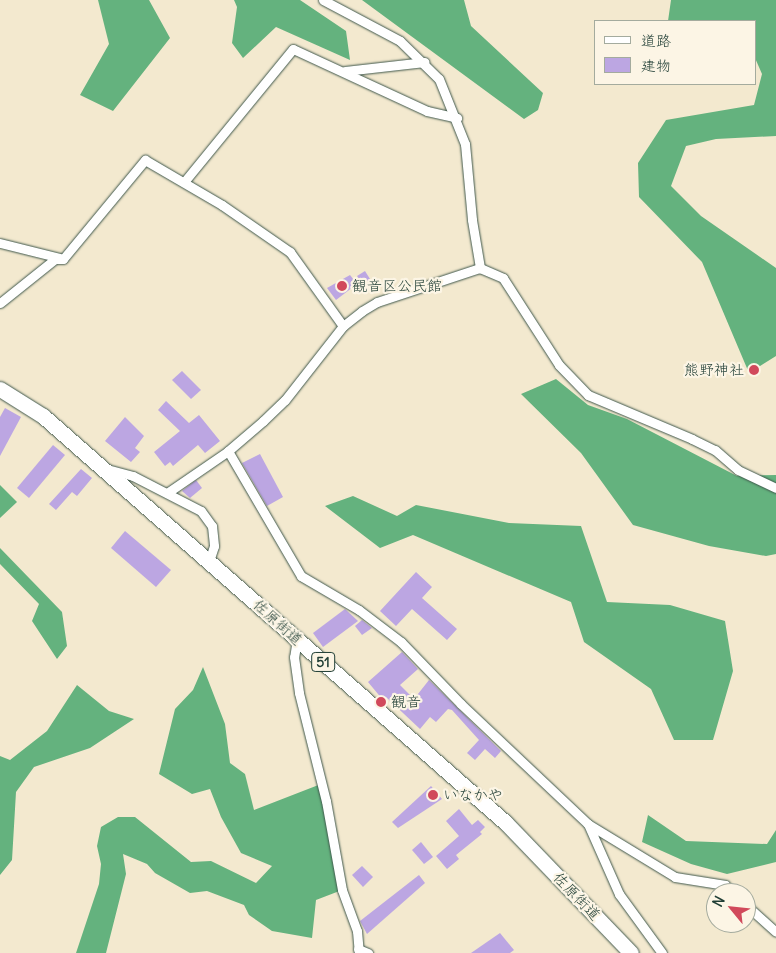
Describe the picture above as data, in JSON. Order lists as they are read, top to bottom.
{
  "streets": {
    "highway": ["佐原街道", "51"]
  },
  "places": [
    "観音区公民館",
    "熊野神社",
    "観音",
    "いなかや"
  ],
  "legend": ["道路", "建物"],
  "north": "top left"
}
